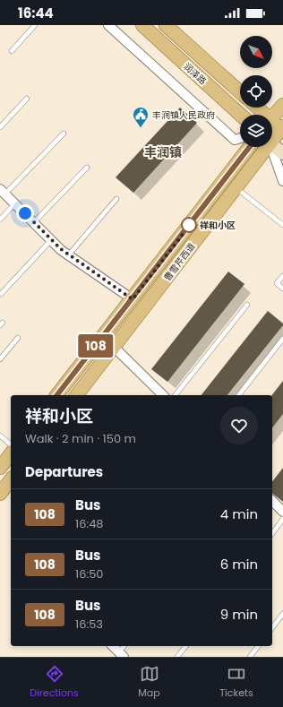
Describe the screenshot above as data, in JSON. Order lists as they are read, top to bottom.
{
  "streets": {
    "main road": ["润泽路", "曹雪芹西道"]
  },
  "districts": ["丰润镇"],
  "places": {
    "public building": ["丰润镇人民政府"],
    "other": ["祥和小区"]
  },
  "lines": ["bus line 108"],
  "north": "bottom right",
  "page": {
    "status": "16:44",
    "on_map": "108",
    "heading": [
      ["祥和小区", "Walk · 2 min · 150 m"],
      "Departures"
    ],
    "list": [
      {
        "mark": "108",
        "name": "Bus",
        "note": "16:48",
        "value": "4 min"
      },
      {
        "mark": "108",
        "name": "Bus",
        "note": "16:50",
        "value": "6 min"
      },
      {
        "mark": "108",
        "name": "Bus",
        "note": "16:53",
        "value": "9 min"
      }
    ],
    "tabs": ["Directions", "Map", "Tickets"]
  }
}
